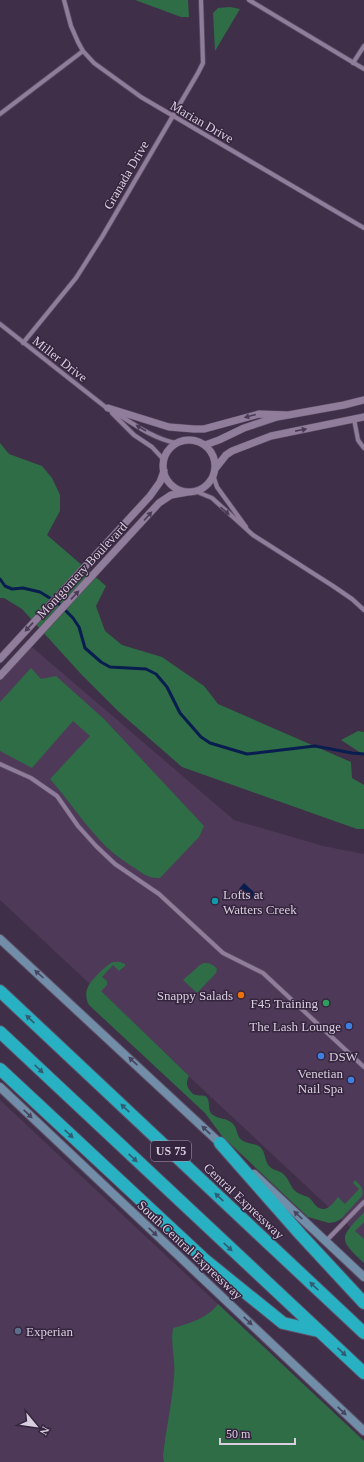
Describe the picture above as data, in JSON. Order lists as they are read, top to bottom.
{
  "streets": {
    "highway": ["US 75", "Central Expressway"],
    "main road": ["South Central Expressway"],
    "street": [
      "Marian Drive",
      "Granada Drive",
      "Miller Drive",
      "Montgomery Boulevard"
    ]
  },
  "crossings": [
    ["Marian Drive", "Granada Drive"],
    ["Granada Drive", "Miller Drive"],
    ["Miller Drive", "Montgomery Boulevard"]
  ],
  "one_way": ["South Central Expressway"],
  "places": [
    "Lofts at Watters Creek",
    "Snappy Salads",
    "F45 Training",
    "The Lash Lounge",
    "DSW",
    "Venetian Nail Spa",
    "Experian"
  ],
  "scale_bar": "50 m",
  "north": "bottom right"
}
